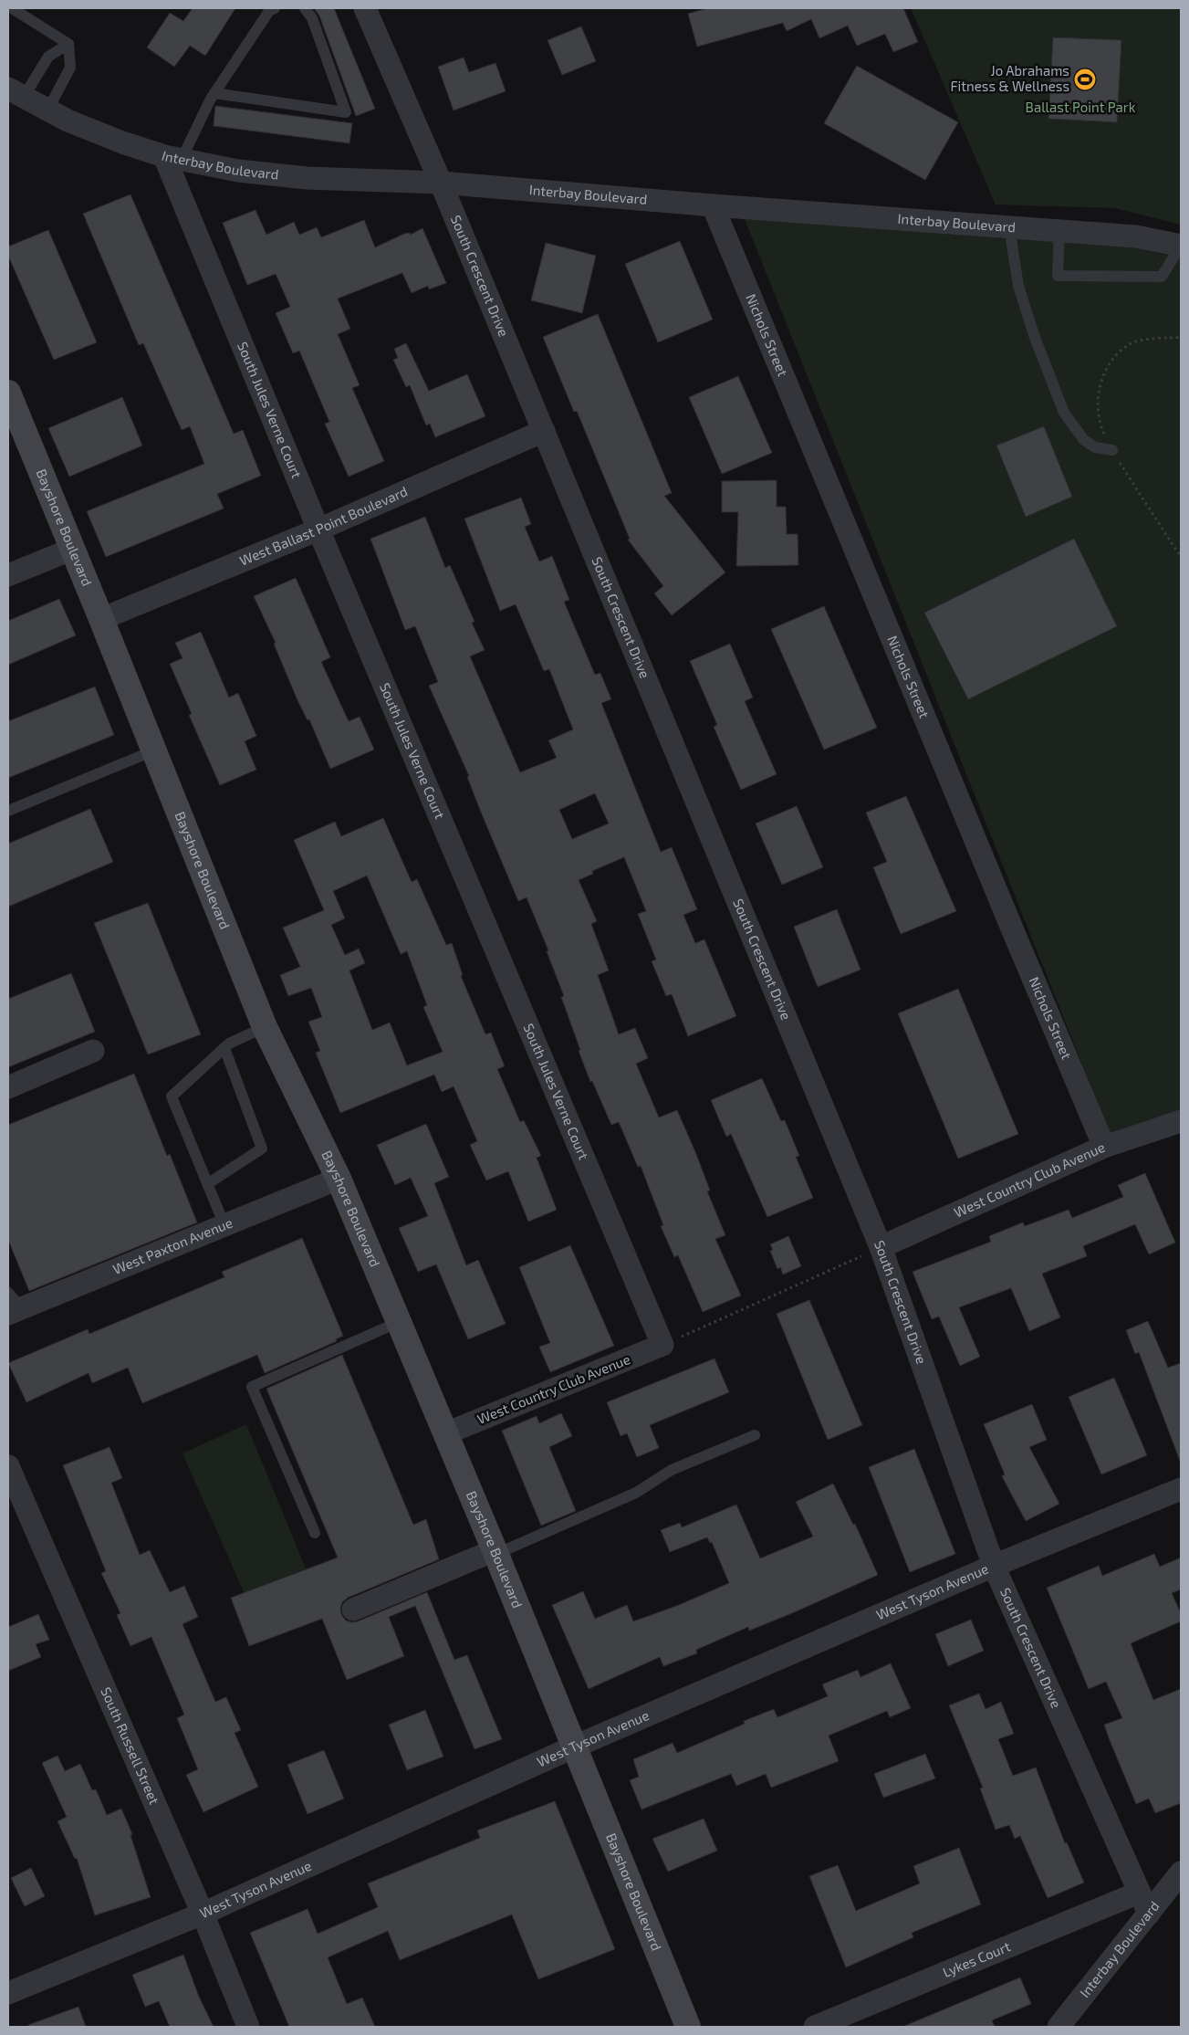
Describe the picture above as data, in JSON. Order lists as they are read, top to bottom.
{
  "streets": {
    "street": [
      "Interbay Boulevard",
      "South Crescent Drive",
      "Nichols Street",
      "South Jules Verne Court",
      "West Ballast Point Boulevard",
      "Bayshore Boulevard",
      "West Country Club Avenue",
      "West Paxton Avenue",
      "West Tyson Avenue",
      "South Russell Street",
      "Lykes Court"
    ]
  },
  "crossings": [
    ["Interbay Boulevard", "South Crescent Drive"],
    ["Interbay Boulevard", "Nichols Street"],
    ["Interbay Boulevard", "South Jules Verne Court"],
    ["South Crescent Drive", "West Ballast Point Boulevard"],
    ["South Crescent Drive", "West Country Club Avenue"],
    ["South Crescent Drive", "West Tyson Avenue"],
    ["South Crescent Drive", "Lykes Court"],
    ["Nichols Street", "West Country Club Avenue"],
    ["South Jules Verne Court", "West Ballast Point Boulevard"],
    ["South Jules Verne Court", "West Country Club Avenue"],
    ["West Ballast Point Boulevard", "Bayshore Boulevard"],
    ["Bayshore Boulevard", "West Country Club Avenue"],
    ["Bayshore Boulevard", "West Paxton Avenue"],
    ["Bayshore Boulevard", "West Tyson Avenue"],
    ["West Tyson Avenue", "South Russell Street"]
  ],
  "parks": ["Ballast Point Park"],
  "places": {
    "sports": ["Jo Abrahams Fitness & Wellness"]
  }
}
